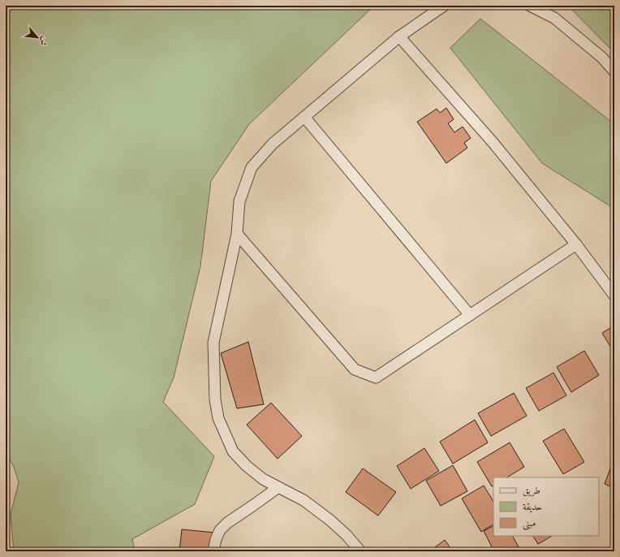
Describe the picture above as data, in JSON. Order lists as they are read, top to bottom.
{
  "legend": ["طريق", "حديقة", "مبنى"],
  "north": "bottom right"
}
